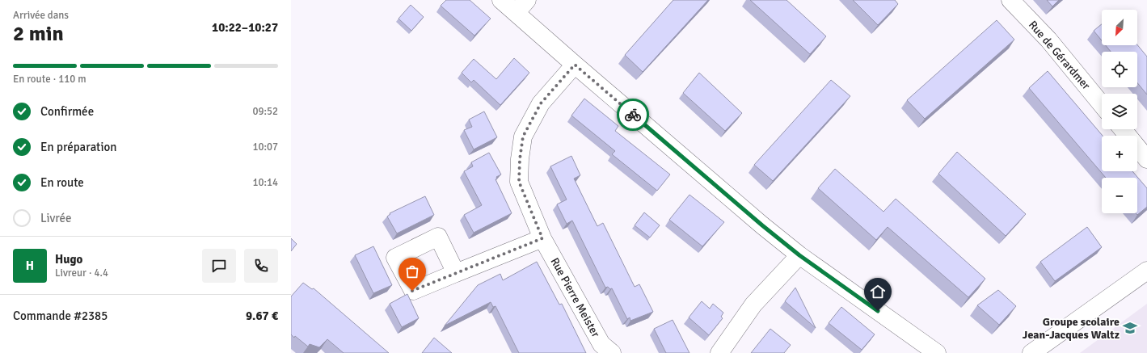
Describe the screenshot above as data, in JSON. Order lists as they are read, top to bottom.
{
  "streets": {
    "street": ["Rue de Gérardmer", "Rue Pierre Meister"]
  },
  "places": {
    "school or university": ["Groupe scolaire Jean-Jacques Waltz"]
  },
  "north": "bottom left",
  "page": {
    "heading": ["2 min", "Arrivée dans", "10:22–10:27"],
    "panel": [
      "Hugo",
      "Livreur · 4.4",
      "Commande #2385",
      "9.67 €"
    ],
    "map_buttons": ["+", "−"],
    "bar": "En route · 110 m",
    "list": [
      ["Confirmée", "09:52"],
      ["En préparation", "10:07"],
      ["En route", "10:14"],
      "Livrée"
    ],
    "round": "H"
  }
}
